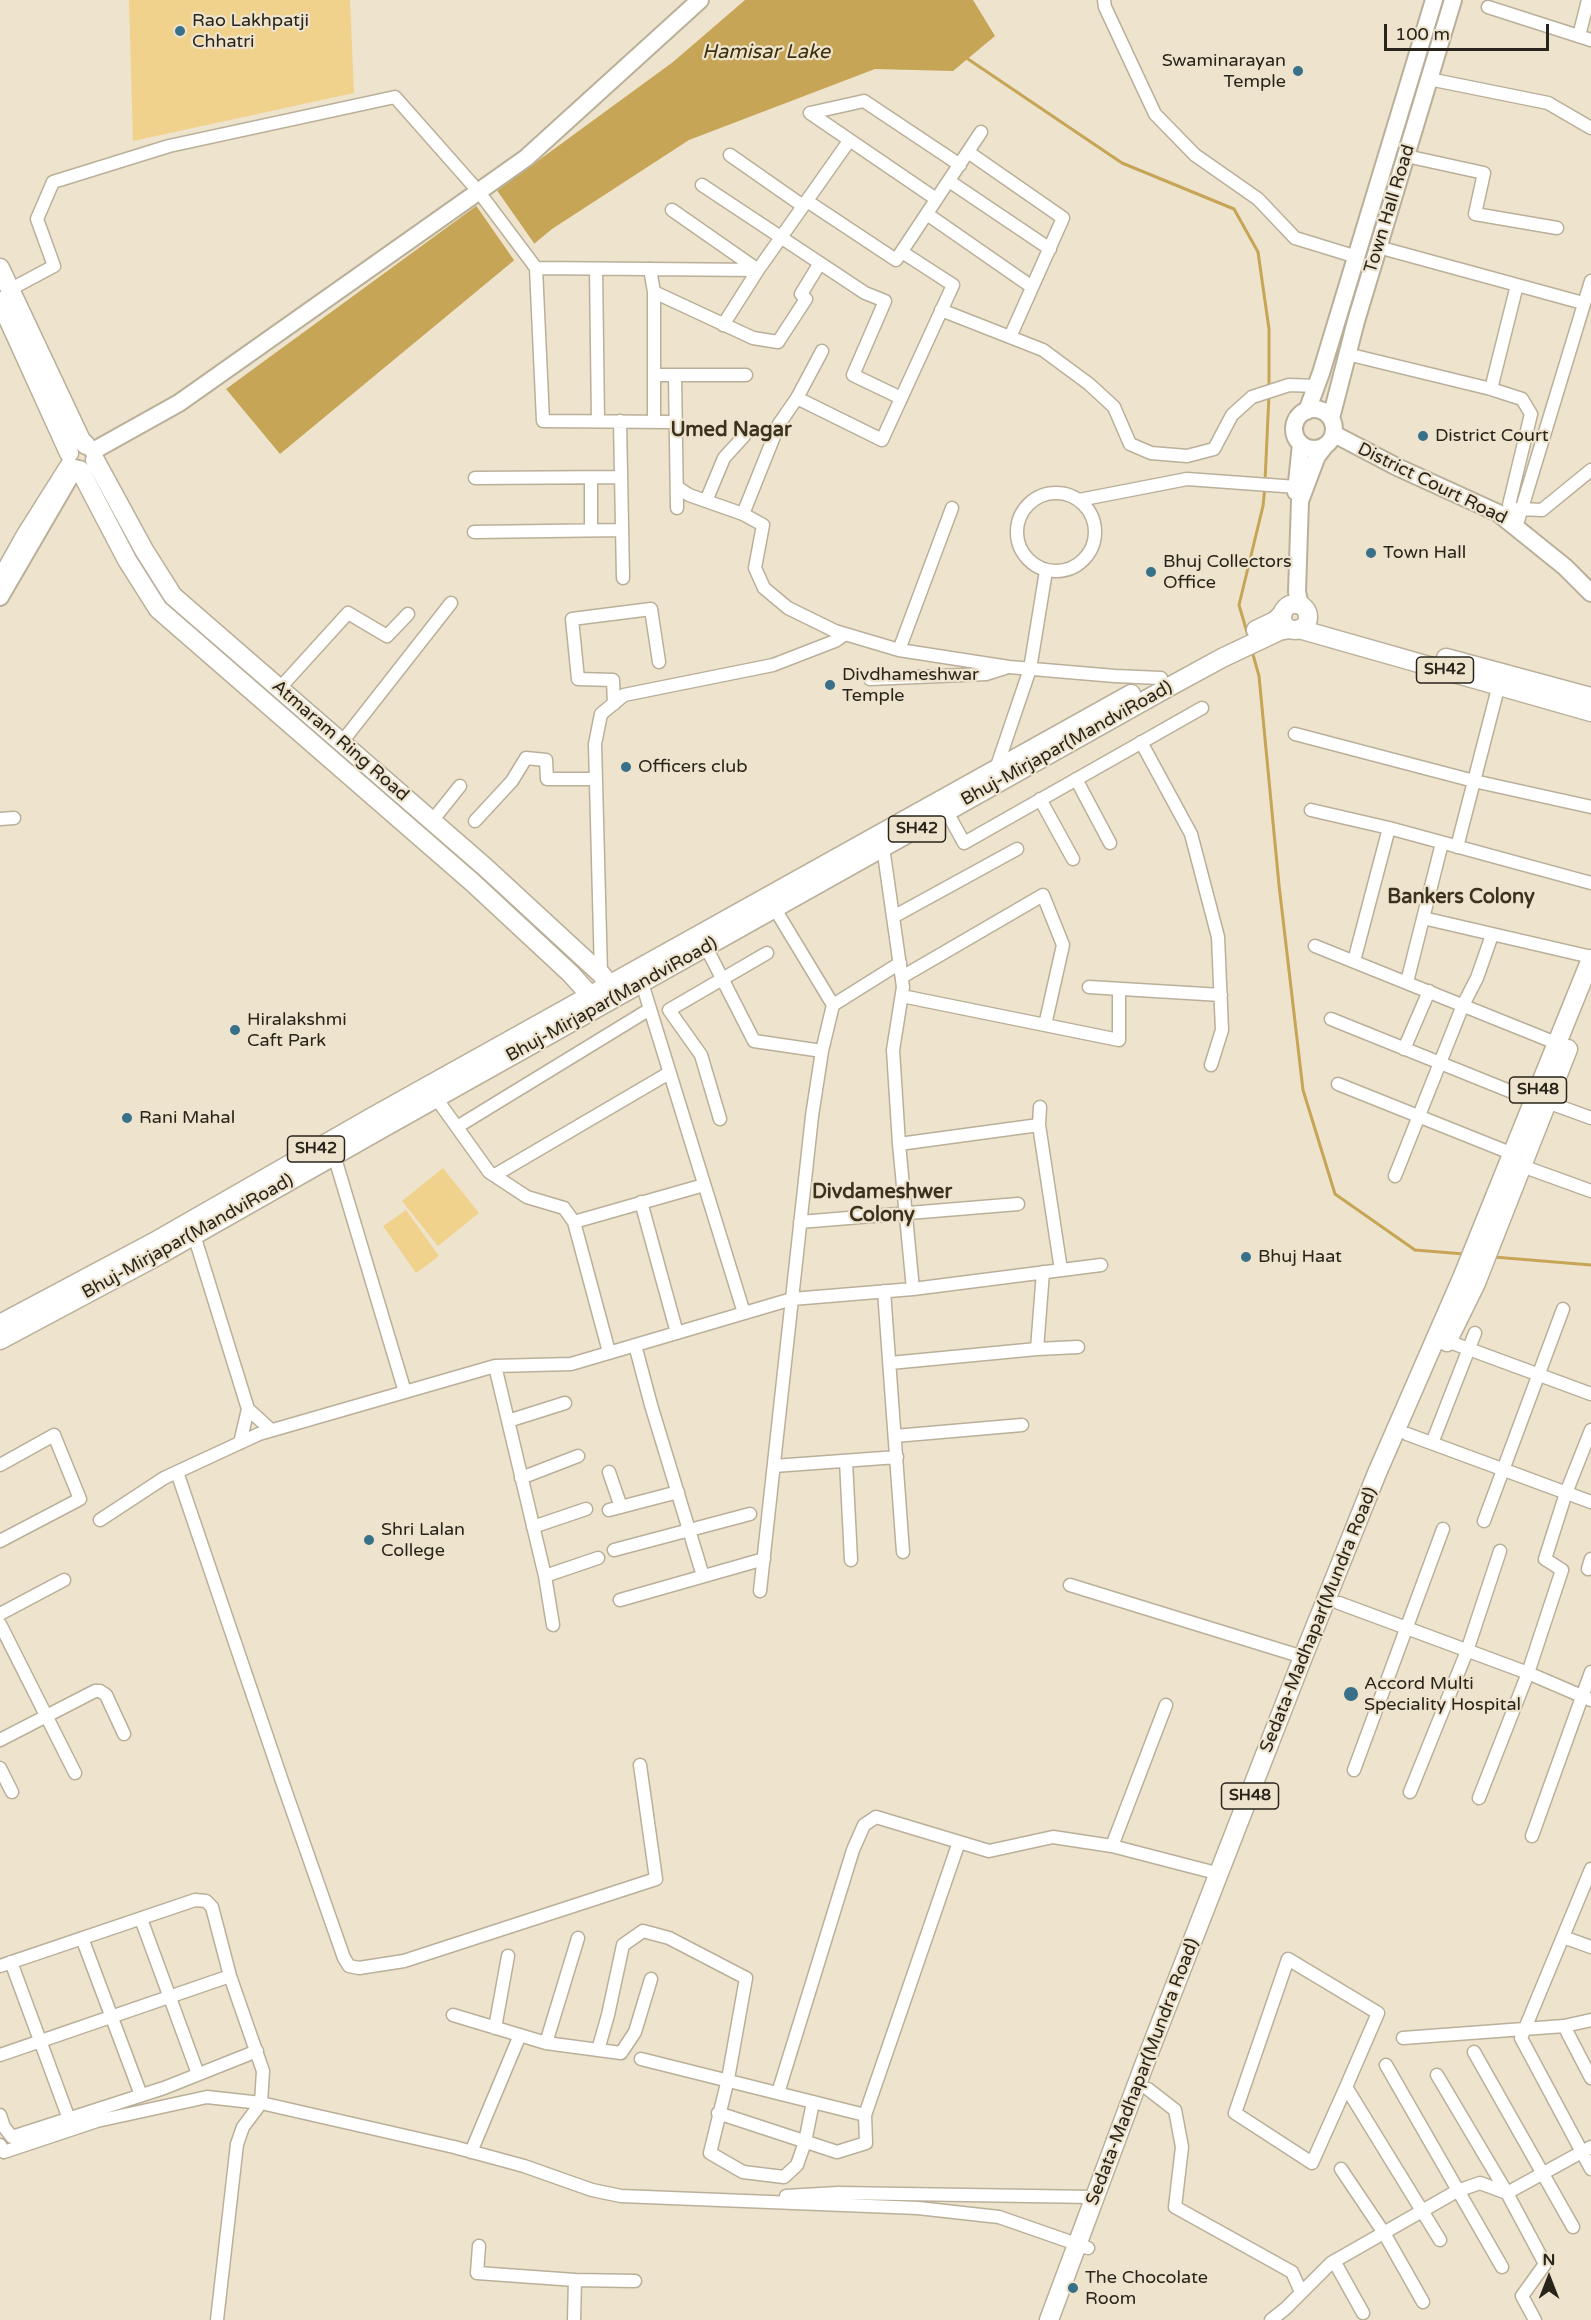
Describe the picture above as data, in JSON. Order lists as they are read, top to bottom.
{
  "streets": {
    "main road": [
      "SH42",
      "Atmaram Ring Road",
      "Bhuj-Mirjapar(MandviRoad)",
      "SH48",
      "Sedata-Madhapar(Mundra Road)"
    ],
    "street": ["Town Hall Road", "District Court Road"]
  },
  "crossings": [
    ["Town Hall Road", "District Court Road"],
    ["Town Hall Road", "SH42"],
    ["SH42", "Bhuj-Mirjapar(MandviRoad)"],
    ["Atmaram Ring Road", "Bhuj-Mirjapar(MandviRoad)"]
  ],
  "districts": ["Umed Nagar", "Bankers Colony", "Divdameshwer Colony"],
  "water": ["Hamisar Lake"],
  "places": [
    "Rao Lakhpatji Chhatri",
    "Swaminarayan Temple",
    "District Court",
    "Town Hall",
    "Bhuj Collectors Office",
    "Divdhameshwar Temple",
    "Officers club",
    "Hiralakshmi Caft Park",
    "Rani Mahal",
    "Bhuj Haat",
    "Shri Lalan College",
    "Accord Multi Speciality Hospital",
    "The Chocolate Room"
  ],
  "scale_bar": "100 m",
  "north": "top"
}
